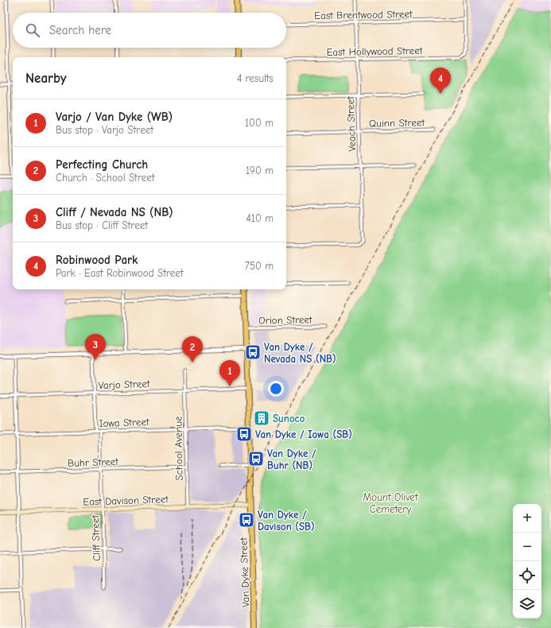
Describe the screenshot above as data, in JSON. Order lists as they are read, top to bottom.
{
  "streets": {
    "main road": ["East Davison Street", "Van Dyke Street"],
    "street": [
      "East Brentwood Street",
      "East Hollywood Street",
      "Quinn Street",
      "Veach Street",
      "Orion Street",
      "Varjo Street",
      "Iowa Street",
      "School Avenue",
      "Buhr Street",
      "Cliff Street"
    ]
  },
  "crossings": [
    ["East Brentwood Street", "East Hollywood Street"],
    ["East Brentwood Street", "Veach Street"],
    ["East Hollywood Street", "Veach Street"],
    ["Quinn Street", "Veach Street"],
    ["Orion Street", "Van Dyke Street"],
    ["Varjo Street", "School Avenue"],
    ["Varjo Street", "Van Dyke Street"],
    ["Iowa Street", "School Avenue"],
    ["Iowa Street", "Cliff Street"],
    ["Iowa Street", "Van Dyke Street"],
    ["School Avenue", "Buhr Street"],
    ["School Avenue", "East Davison Street"],
    ["Buhr Street", "Cliff Street"],
    ["East Davison Street", "Cliff Street"],
    ["East Davison Street", "Van Dyke Street"]
  ],
  "parks": ["Mount Olivet Cemetery"],
  "places": {
    "bus stop": [
      "Van Dyke / Nevada NS (NB)",
      "Van Dyke / Iowa (SB)",
      "Van Dyke / Buhr (NB)",
      "Van Dyke / Davison (SB)"
    ],
    "building": ["Sunoco"]
  },
  "page": {
    "search": "Search here",
    "heading": ["Nearby", "4 results"],
    "pins": [
      "4",
      "3",
      "2",
      "1"
    ],
    "list": [
      {
        "mark": "1",
        "name": "Varjo / Van Dyke (WB)",
        "note": "Bus stop · Varjo Street",
        "value": "100 m"
      },
      {
        "mark": "2",
        "name": "Perfecting Church",
        "note": "Church · School Street",
        "value": "190 m"
      },
      {
        "mark": "3",
        "name": "Cliff / Nevada NS (NB)",
        "note": "Bus stop · Cliff Street",
        "value": "410 m"
      },
      {
        "mark": "4",
        "name": "Robinwood Park",
        "note": "Park · East Robinwood Street",
        "value": "750 m"
      }
    ],
    "map_buttons": ["+", "−"]
  }
}
